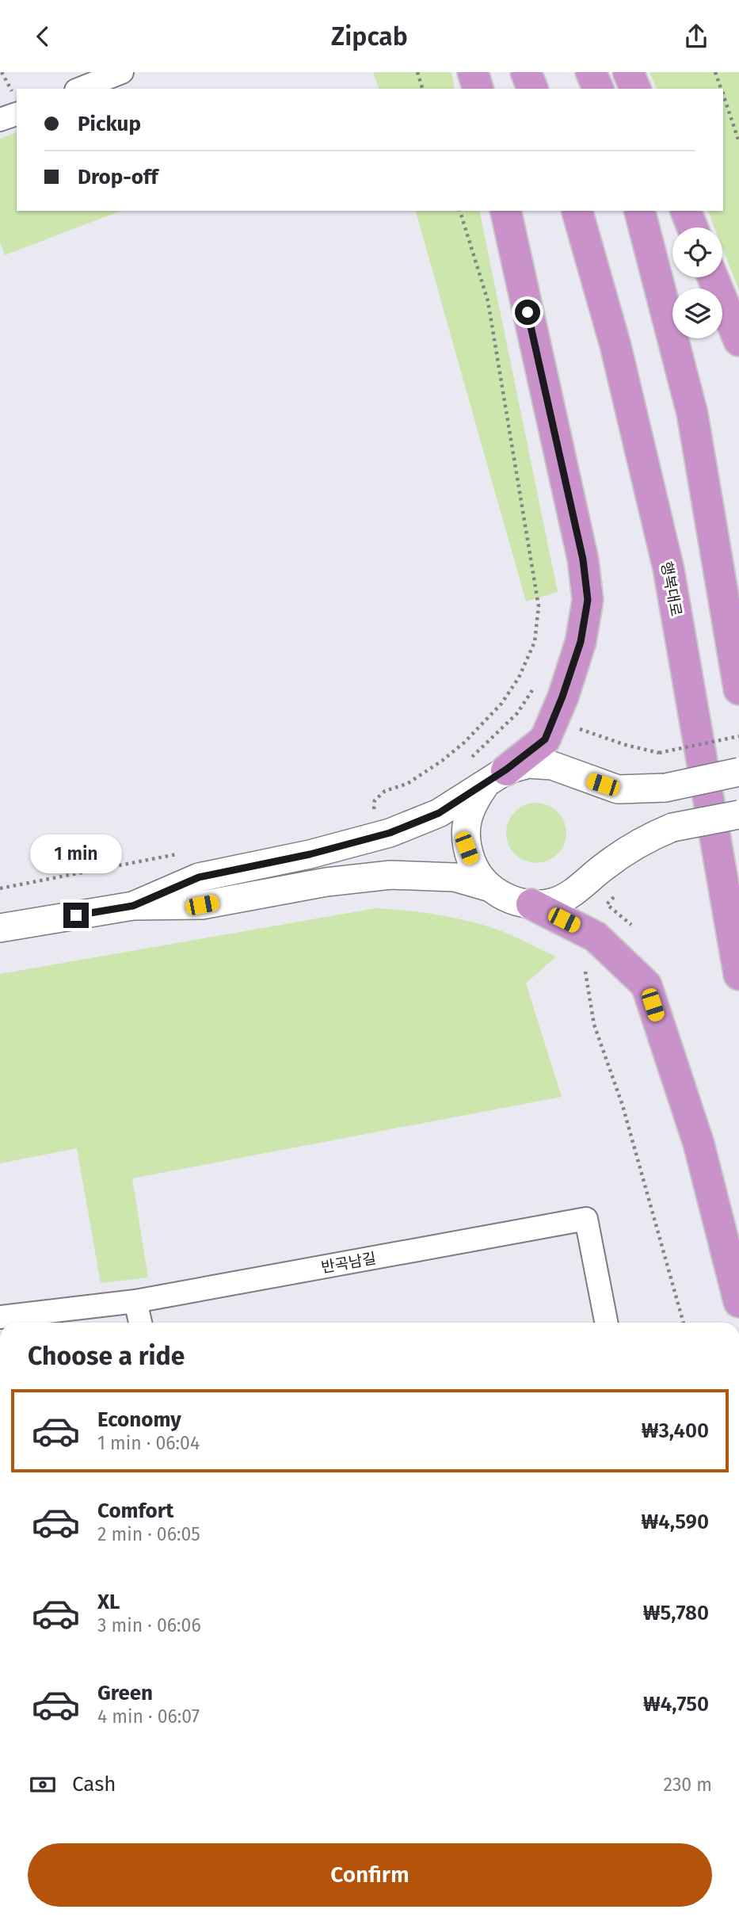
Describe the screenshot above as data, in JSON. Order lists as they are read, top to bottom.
{
  "streets": {
    "highway": ["행복대로"],
    "street": ["반곡남길"]
  },
  "page": {
    "header": "Zipcab",
    "banner": ["Pickup", "Drop-off"],
    "bubble": "1 min",
    "heading": "Choose a ride",
    "list": [
      {
        "name": "Economy",
        "note": "1 min · 06:04",
        "value": "₩3,400"
      },
      {
        "name": "Comfort",
        "note": "2 min · 06:05",
        "value": "₩4,590"
      },
      {
        "name": "XL",
        "note": "3 min · 06:06",
        "value": "₩5,780"
      },
      {
        "name": "Green",
        "note": "4 min · 06:07",
        "value": "₩4,750"
      }
    ],
    "pay": ["Cash", "230 m"],
    "buttons": "Confirm"
  }
}
